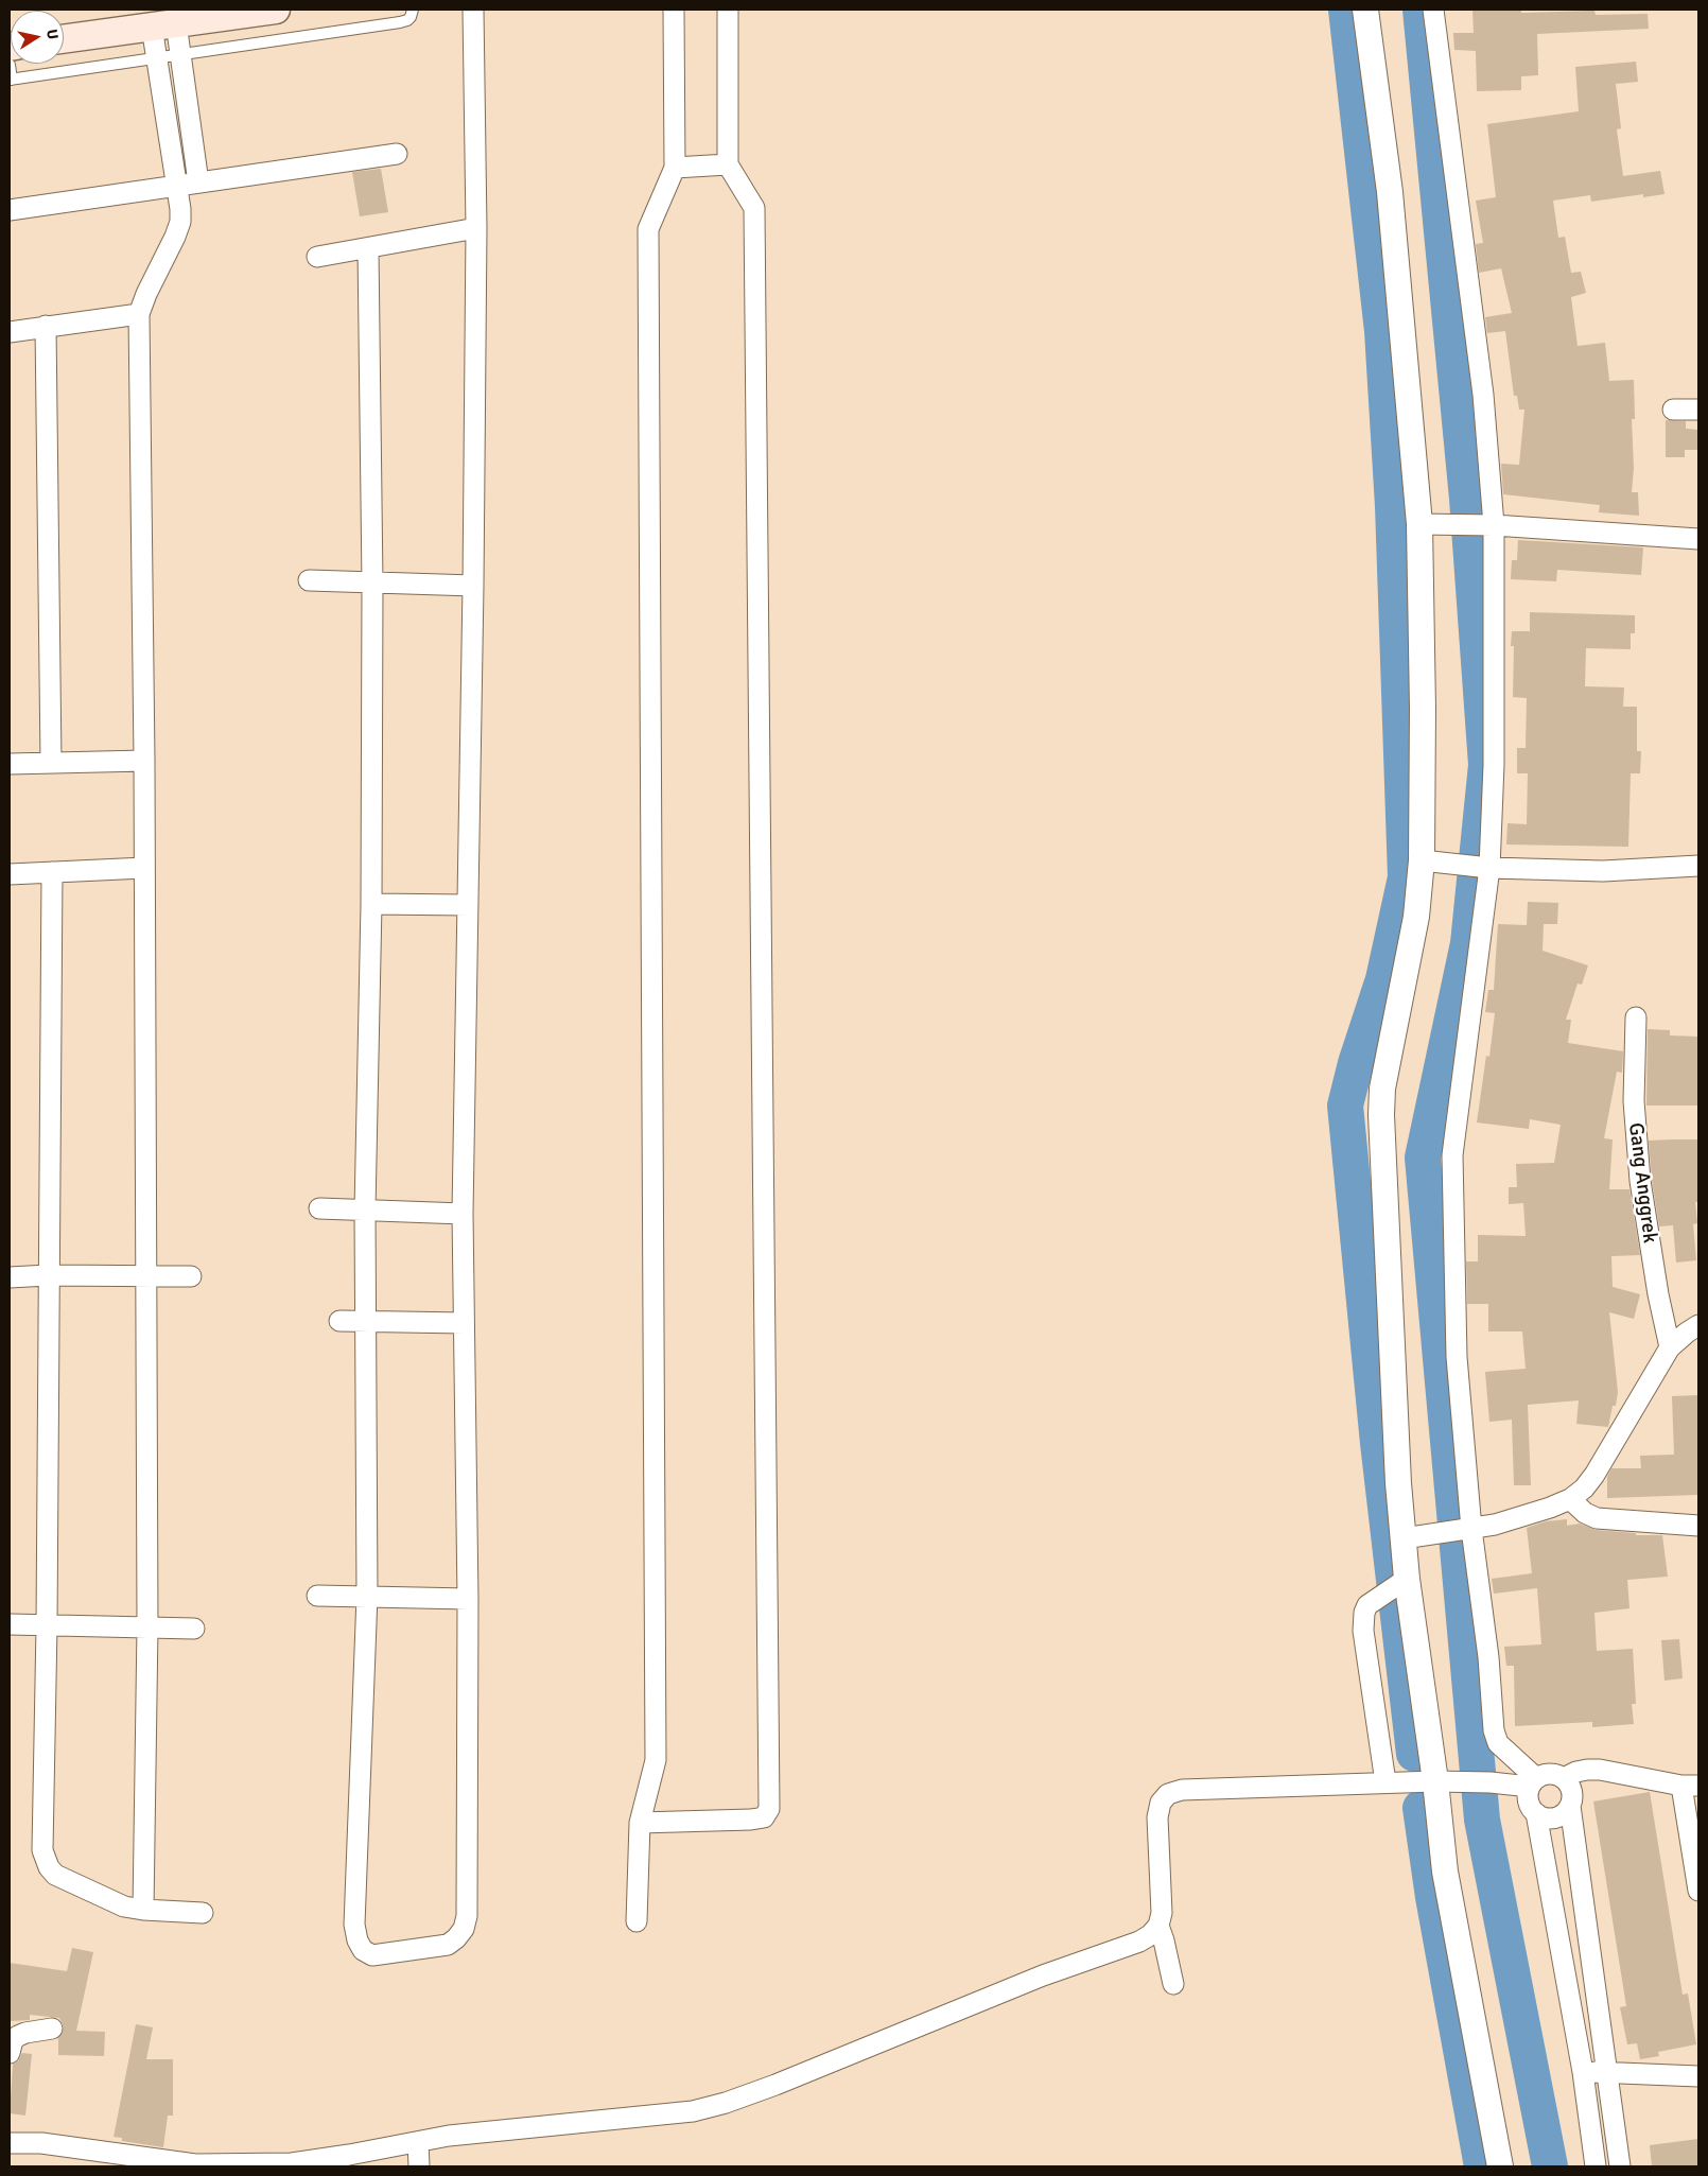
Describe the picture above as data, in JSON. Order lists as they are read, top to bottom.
{
  "streets": {
    "street": ["Gang Anggrek"]
  },
  "north": "right"
}
